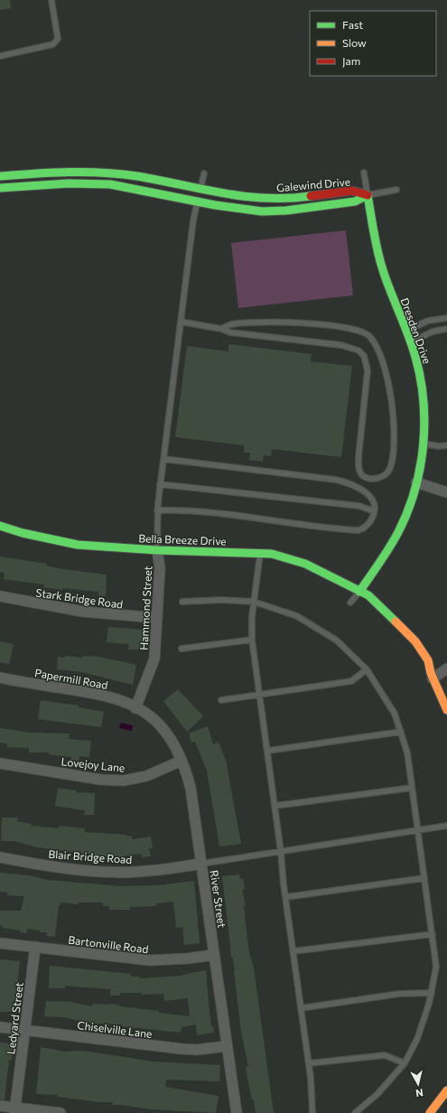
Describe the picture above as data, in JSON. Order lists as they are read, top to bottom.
{
  "streets": {
    "street": [
      "Galewind Drive",
      "Dresden Drive",
      "Bella Breeze Drive",
      "Stark Bridge Road",
      "Hammond Street",
      "Papermill Road",
      "Lovejoy Lane",
      "Blair Bridge Road",
      "River Street",
      "Bartonville Road",
      "Ledyard Street",
      "Chiselville Lane"
    ]
  },
  "crossings": [
    ["Galewind Drive", "Dresden Drive"],
    ["Dresden Drive", "Bella Breeze Drive"],
    ["Bella Breeze Drive", "Hammond Street"],
    ["Stark Bridge Road", "Hammond Street"],
    ["Hammond Street", "Papermill Road"],
    ["Hammond Street", "River Street"],
    ["Papermill Road", "River Street"],
    ["Lovejoy Lane", "River Street"],
    ["Blair Bridge Road", "River Street"],
    ["River Street", "Bartonville Road"],
    ["River Street", "Chiselville Lane"],
    ["Bartonville Road", "Ledyard Street"],
    ["Ledyard Street", "Chiselville Lane"]
  ],
  "legend": ["Fast", "Slow", "Jam"],
  "north": "bottom"
}
